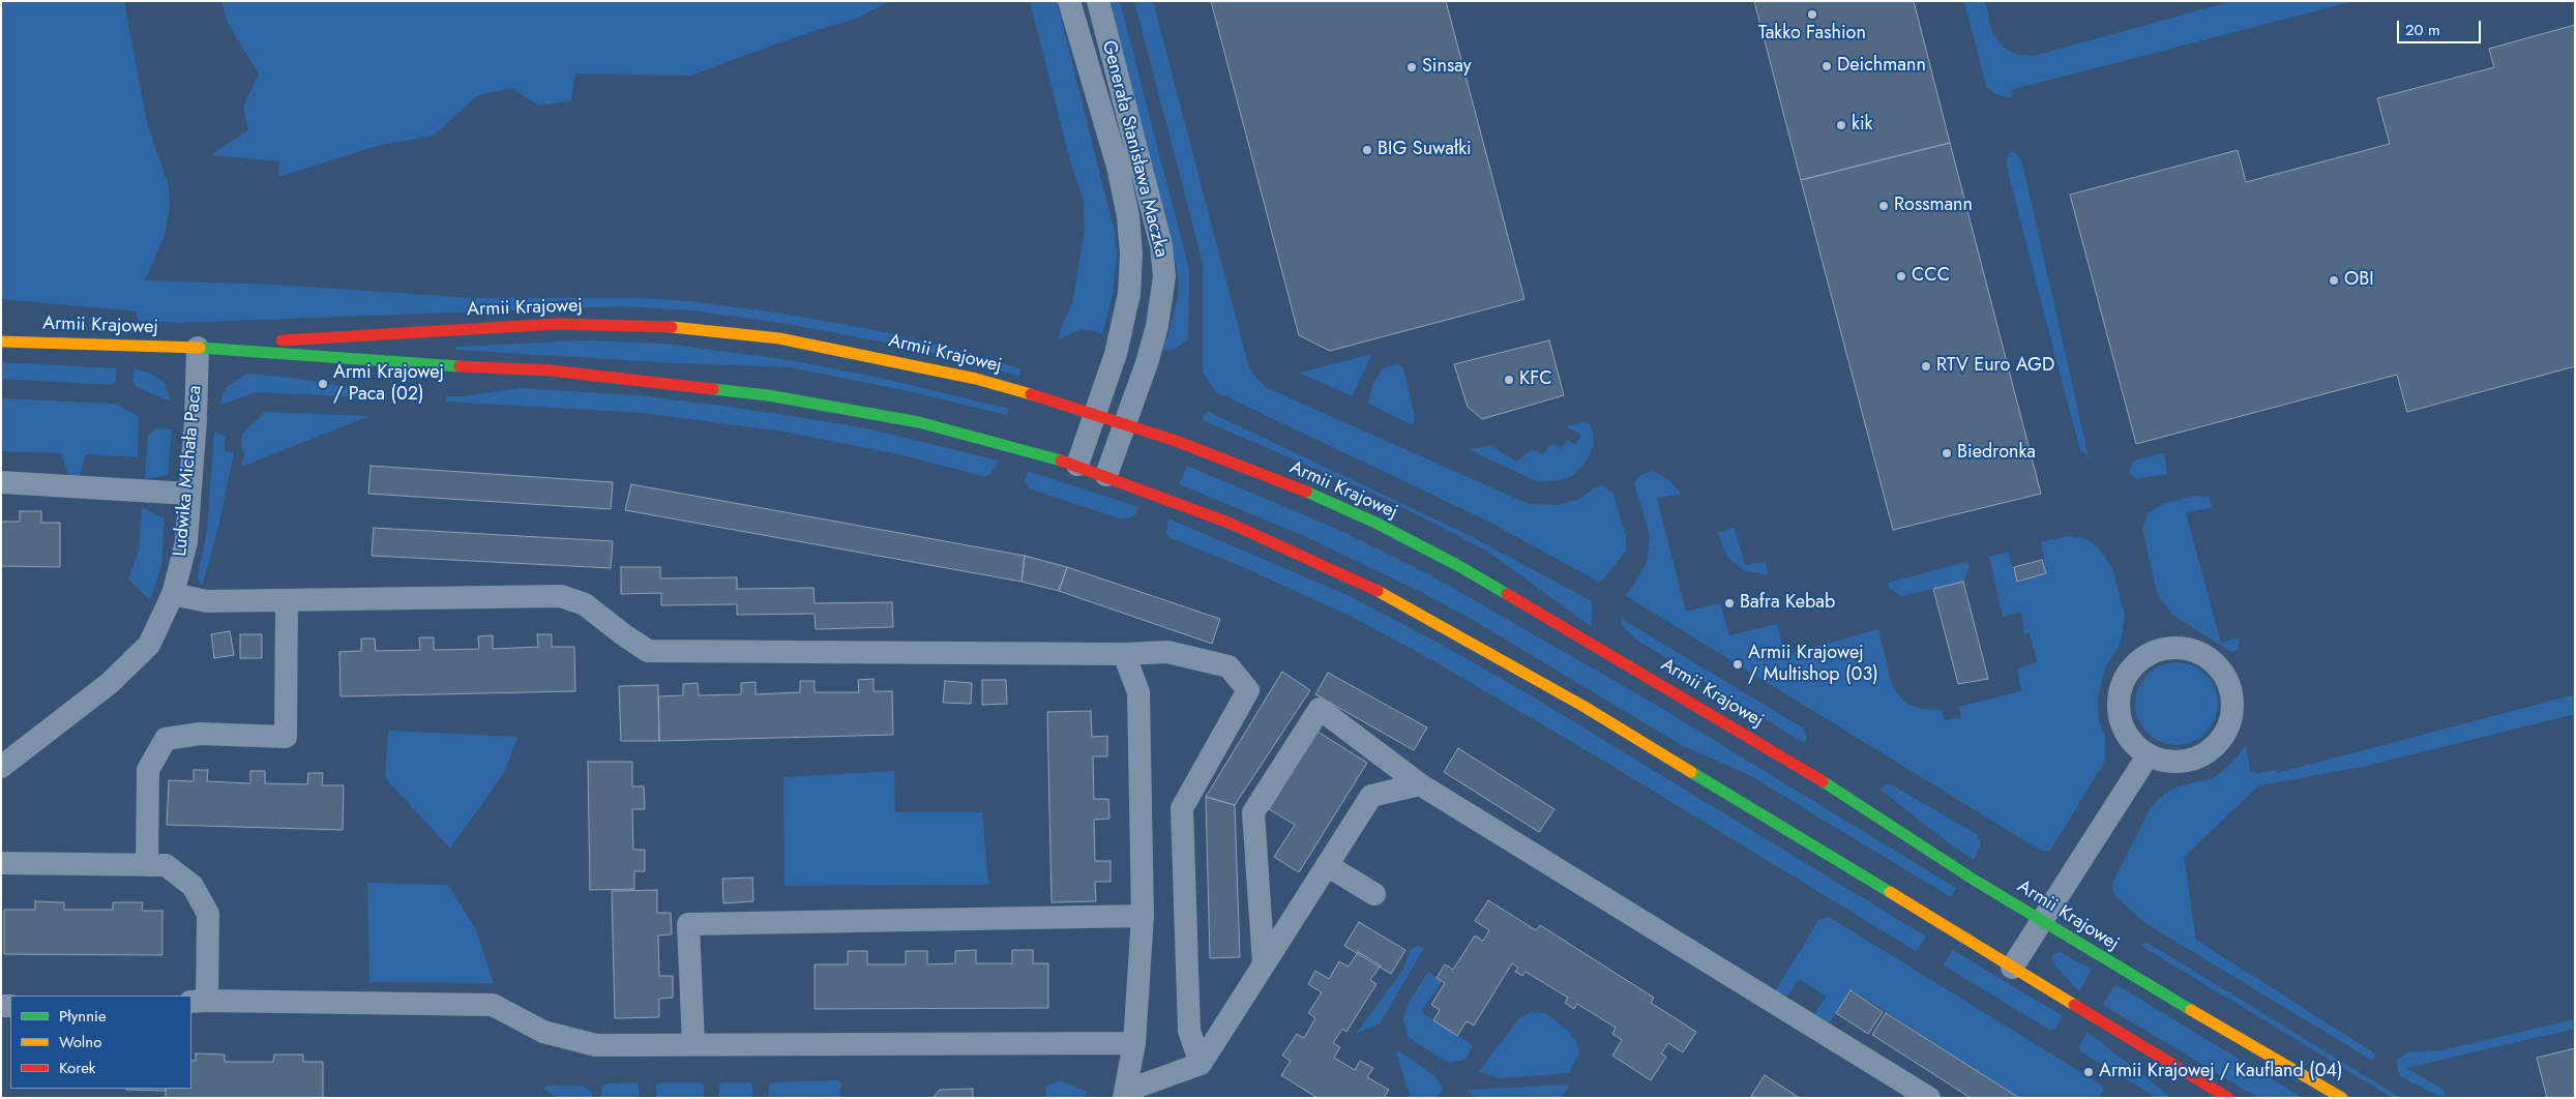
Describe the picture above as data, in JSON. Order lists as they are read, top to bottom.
{
  "streets": {
    "main road": ["Armii Krajowej"],
    "street": ["Generała Stanisława Maczka", "Ludwika Michała Paca"]
  },
  "crossings": [
    ["Generała Stanisława Maczka", "Armii Krajowej"],
    ["Armii Krajowej", "Ludwika Michała Paca"]
  ],
  "places": [
    "Takko Fashion",
    "Deichmann",
    "Sinsay",
    "kik",
    "BIG Suwałki",
    "Rossmann",
    "CCC",
    "OBI",
    "RTV Euro AGD",
    "KFC",
    "Armi Krajowej / Paca (02)",
    "Biedronka",
    "Bafra Kebab",
    "Armii Krajowej / Multishop (03)",
    "Armii Krajowej / Kaufland (04)"
  ],
  "legend": ["Płynnie", "Wolno", "Korek"],
  "scale_bar": "20 m"
}
